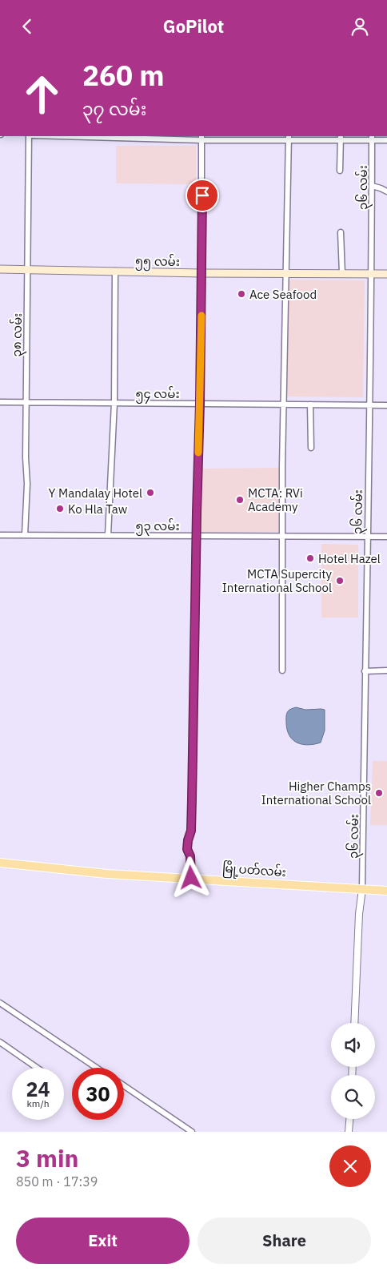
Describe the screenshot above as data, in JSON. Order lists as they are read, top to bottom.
{
  "streets": {
    "main road": ["၅၅ လမ်း", "မြို့ပတ်လမ်း"],
    "street": [
      "၃၆ လမ်း",
      "၃၈ လမ်း",
      "၅၄ လမ်း",
      "၅၃ လမ်း"
    ]
  },
  "crossings": [
    ["၃၆ လမ်း", "၅၅ လမ်း"],
    ["၃၆ လမ်း", "၅၄ လမ်း"],
    ["၃၆ လမ်း", "၅၃ လမ်း"],
    ["၃၆ လမ်း", "မြို့ပတ်လမ်း"],
    ["၅၅ လမ်း", "၃၈ လမ်း"],
    ["၃၈ လမ်း", "၅၄ လမ်း"],
    ["၃၈ လမ်း", "၅၃ လမ်း"]
  ],
  "places": [
    "Ace Seafood",
    "Y Mandalay Hotel",
    "MCTA: RVi Academy",
    "Ko Hla Taw",
    "Hotel Hazel",
    "MCTA Supercity International School",
    "Higher Champs International School"
  ],
  "page": {
    "header": "GoPilot",
    "turn": ["260 m", "၃၇ လမ်း"],
    "speed": "24 km/h",
    "limit": "30",
    "heading": ["3 min", "850 m · 17:39"],
    "buttons": ["Exit", "Share"]
  }
}
